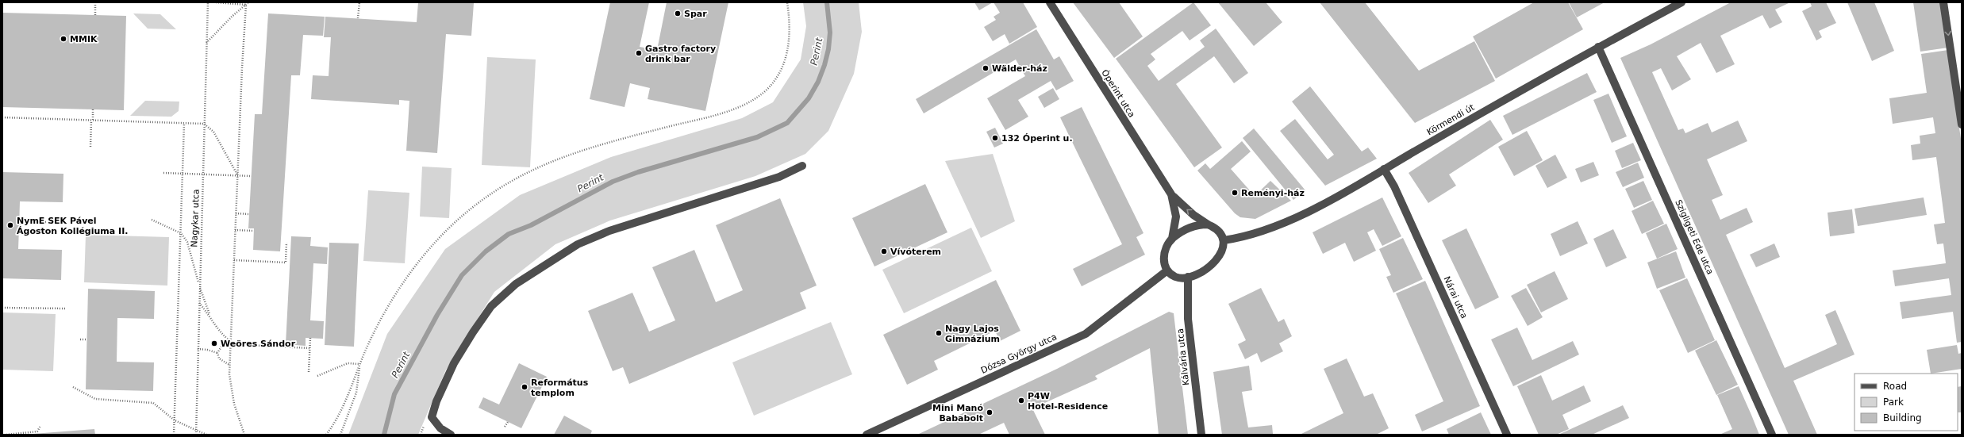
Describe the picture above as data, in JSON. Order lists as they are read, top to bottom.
{
  "streets": {
    "street": [
      "Óperint utca",
      "Körmendi út",
      "Szigligeti Ede utca",
      "Nárai utca",
      "Dózsa György utca",
      "Kálvária utca"
    ],
    "path": ["Nagykar utca"]
  },
  "crossings": [
    ["Óperint utca", "Körmendi út"],
    ["Óperint utca", "Dózsa György utca"],
    ["Óperint utca", "Kálvária utca"],
    ["Körmendi út", "Szigligeti Ede utca"],
    ["Körmendi út", "Nárai utca"],
    ["Körmendi út", "Dózsa György utca"],
    ["Körmendi út", "Kálvária utca"],
    ["Dózsa György utca", "Kálvária utca"]
  ],
  "water": ["Perint"],
  "places": [
    "Spar",
    "MMIK",
    "Gastro factory drink bar",
    "Wälder-ház",
    "132 Óperint u.",
    "Reményi-ház",
    "NymE SEK Pável Ágoston Kollégiuma II.",
    "Vívóterem",
    "Nagy Lajos Gimnázium",
    "Weöres Sándor",
    "Református templom",
    "P4W Hotel-Residence",
    "Mini Manó Bababolt"
  ],
  "legend": ["Road", "Park", "Building"]
}
